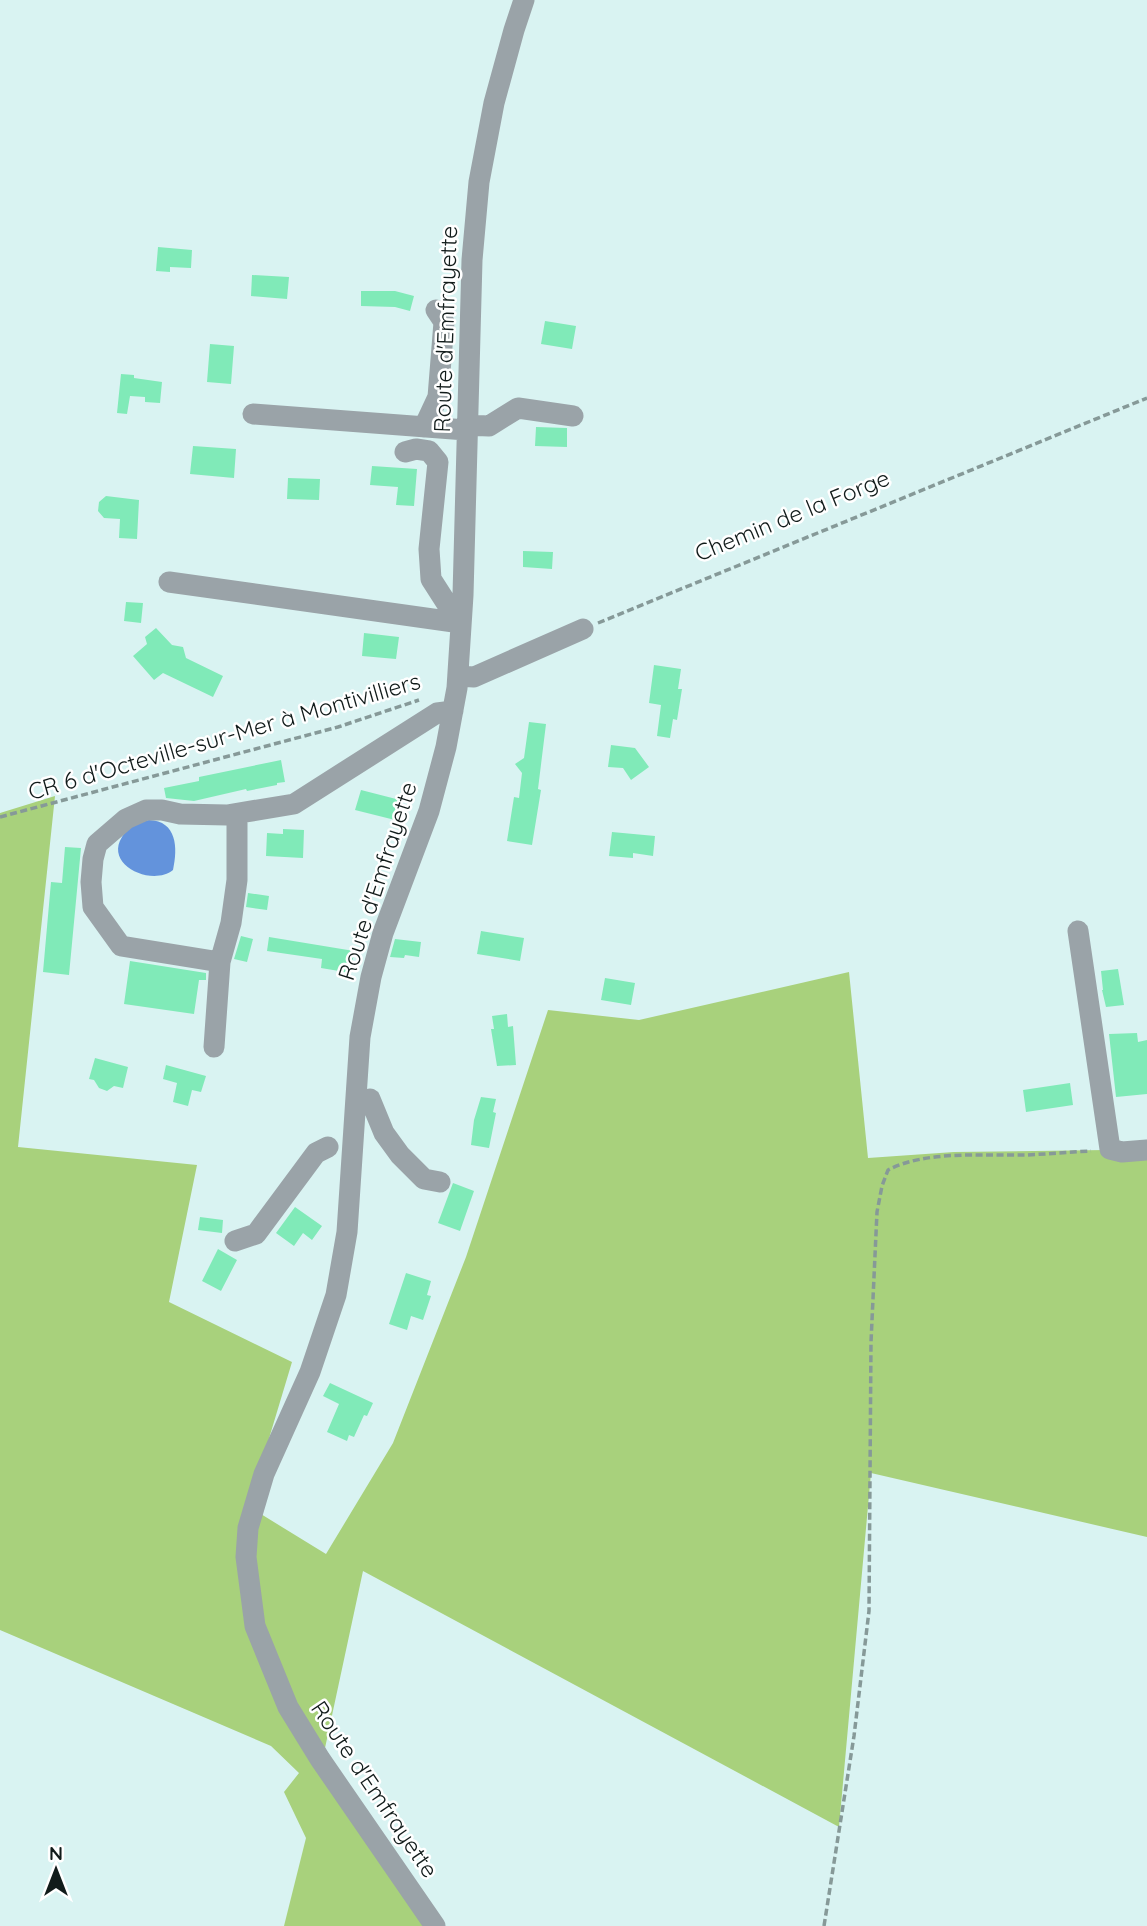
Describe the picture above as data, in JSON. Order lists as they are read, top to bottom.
{
  "streets": {
    "street": ["Route d'Emfrayette"],
    "path": ["Chemin de la Forge", "CR 6 d'Octeville-sur-Mer à Montivilliers"]
  },
  "crossings": [
    ["Route d'Emfrayette", "CR 6 d'Octeville-sur-Mer à Montivilliers"]
  ],
  "north": "top"
}
